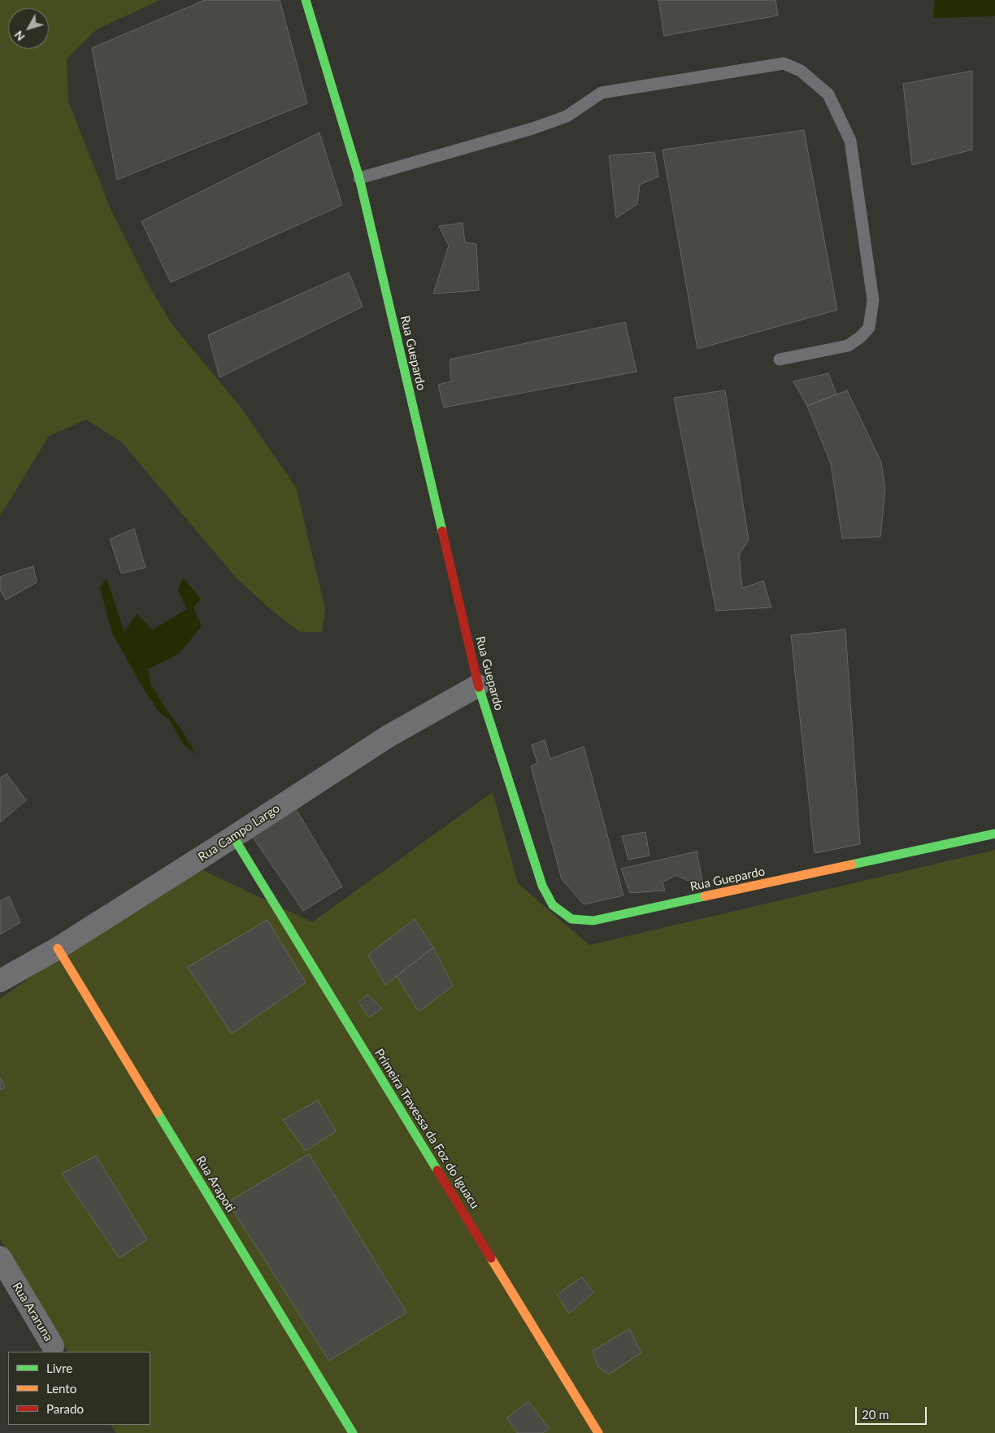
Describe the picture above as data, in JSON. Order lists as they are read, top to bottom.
{
  "streets": {
    "street": [
      "Rua Guepardo",
      "Rua Campo Largo",
      "Primeira Travessa da Foz do Iguacu",
      "Rua Arapoti",
      "Rua Araruna"
    ]
  },
  "crossings": [
    ["Rua Guepardo", "Rua Campo Largo"],
    ["Rua Campo Largo", "Primeira Travessa da Foz do Iguacu"],
    ["Rua Campo Largo", "Rua Arapoti"]
  ],
  "legend": ["Livre", "Lento", "Parado"],
  "scale_bar": "20 m",
  "north": "bottom left"
}
